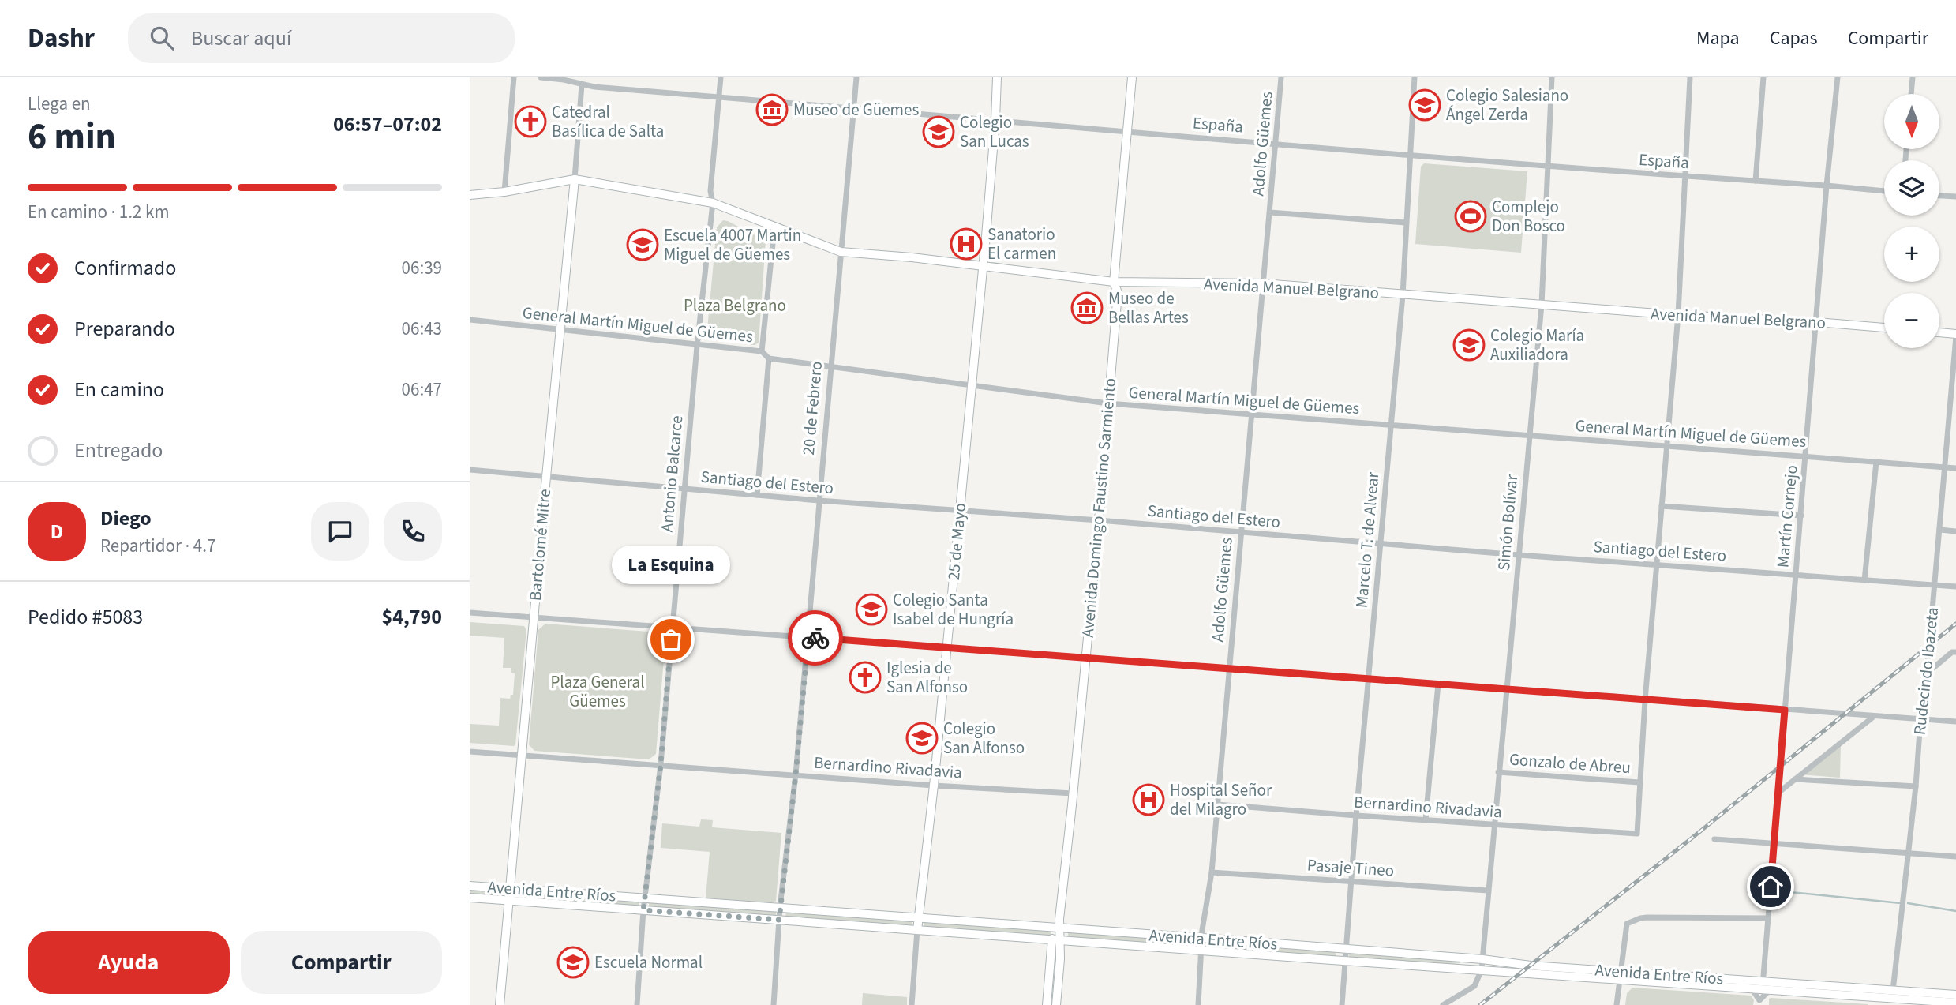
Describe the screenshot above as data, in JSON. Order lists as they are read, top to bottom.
{
  "streets": {
    "main road": [
      "Avenida Manuel Belgrano",
      "Avenida Domingo Faustino Sarmiento",
      "25 de Mayo",
      "Bartolomé Mitre",
      "Avenida Entre Ríos"
    ],
    "street": [
      "España",
      "Adolfo Güemes",
      "General Martín Miguel de Güemes",
      "20 de Febrero",
      "Antonio Balcarce",
      "Santiago del Estero",
      "Martín Cornejo",
      "Simón Bolívar",
      "Marcelo T. de Alvear",
      "Rudecindo Ibazeta",
      "Gonzalo de Abreu",
      "Bernardino Rivadavia",
      "Pasaje Tineo"
    ]
  },
  "crossings": [
    ["España", "Adolfo Güemes"],
    ["España", "20 de Febrero"],
    ["España", "Antonio Balcarce"],
    ["España", "Avenida Domingo Faustino Sarmiento"],
    ["España", "Martín Cornejo"],
    ["España", "Simón Bolívar"],
    ["España", "Marcelo T. de Alvear"],
    ["España", "25 de Mayo"],
    ["España", "Bartolomé Mitre"],
    ["Adolfo Güemes", "Avenida Manuel Belgrano"],
    ["Adolfo Güemes", "General Martín Miguel de Güemes"],
    ["Adolfo Güemes", "Santiago del Estero"],
    ["Adolfo Güemes", "Bernardino Rivadavia"],
    ["Adolfo Güemes", "Pasaje Tineo"],
    ["Adolfo Güemes", "Avenida Entre Ríos"],
    ["Avenida Manuel Belgrano", "20 de Febrero"],
    ["Avenida Manuel Belgrano", "Antonio Balcarce"],
    ["Avenida Manuel Belgrano", "Avenida Domingo Faustino Sarmiento"],
    ["Avenida Manuel Belgrano", "Martín Cornejo"],
    ["Avenida Manuel Belgrano", "Simón Bolívar"],
    ["Avenida Manuel Belgrano", "Marcelo T. de Alvear"],
    ["Avenida Manuel Belgrano", "25 de Mayo"],
    ["Avenida Manuel Belgrano", "Bartolomé Mitre"],
    ["General Martín Miguel de Güemes", "20 de Febrero"],
    ["General Martín Miguel de Güemes", "Antonio Balcarce"],
    ["General Martín Miguel de Güemes", "Avenida Domingo Faustino Sarmiento"],
    ["General Martín Miguel de Güemes", "Martín Cornejo"],
    ["General Martín Miguel de Güemes", "Simón Bolívar"],
    ["General Martín Miguel de Güemes", "Marcelo T. de Alvear"],
    ["General Martín Miguel de Güemes", "25 de Mayo"],
    ["General Martín Miguel de Güemes", "Bartolomé Mitre"],
    ["General Martín Miguel de Güemes", "Rudecindo Ibazeta"],
    ["20 de Febrero", "Santiago del Estero"],
    ["20 de Febrero", "Bernardino Rivadavia"],
    ["20 de Febrero", "Avenida Entre Ríos"],
    ["Antonio Balcarce", "Santiago del Estero"],
    ["Antonio Balcarce", "Bernardino Rivadavia"],
    ["Antonio Balcarce", "Avenida Entre Ríos"],
    ["Santiago del Estero", "Avenida Domingo Faustino Sarmiento"],
    ["Santiago del Estero", "Martín Cornejo"],
    ["Santiago del Estero", "Simón Bolívar"],
    ["Santiago del Estero", "Marcelo T. de Alvear"],
    ["Santiago del Estero", "25 de Mayo"],
    ["Santiago del Estero", "Bartolomé Mitre"],
    ["Santiago del Estero", "Rudecindo Ibazeta"],
    ["Avenida Domingo Faustino Sarmiento", "Bernardino Rivadavia"],
    ["Avenida Domingo Faustino Sarmiento", "Avenida Entre Ríos"],
    ["Martín Cornejo", "Avenida Entre Ríos"],
    ["Simón Bolívar", "Gonzalo de Abreu"],
    ["Simón Bolívar", "Bernardino Rivadavia"],
    ["Simón Bolívar", "Pasaje Tineo"],
    ["Simón Bolívar", "Avenida Entre Ríos"],
    ["Marcelo T. de Alvear", "Bernardino Rivadavia"],
    ["Marcelo T. de Alvear", "Pasaje Tineo"],
    ["Marcelo T. de Alvear", "Avenida Entre Ríos"],
    ["25 de Mayo", "Bernardino Rivadavia"],
    ["25 de Mayo", "Avenida Entre Ríos"],
    ["Bartolomé Mitre", "Bernardino Rivadavia"],
    ["Bartolomé Mitre", "Avenida Entre Ríos"],
    ["Rudecindo Ibazeta", "Avenida Entre Ríos"],
    ["Gonzalo de Abreu", "Bernardino Rivadavia"]
  ],
  "parks": ["Plaza Belgrano", "Plaza General Güemes"],
  "places": {
    "school or university": [
      "Colegio Salesiano Ángel Zerda",
      "Colegio San Lucas",
      "Escuela 4007 Martin Miguel de Güemes",
      "Colegio María Auxiliadora",
      "Colegio Santa Isabel de Hungría",
      "Colegio San Alfonso",
      "Escuela Normal"
    ],
    "museum": ["Museo de Güemes", "Museo de Bellas Artes"],
    "church": ["Catedral Basílica de Salta", "Iglesia de San Alfonso"],
    "sports": ["Complejo Don Bosco"],
    "hospital": ["Sanatorio El carmen", "Hospital Señor del Milagro"],
    "other": ["La Esquina"]
  },
  "north": "bottom",
  "page": {
    "header": "Dashr",
    "search": "Buscar aquí",
    "nav": ["Mapa", "Capas", "Compartir"],
    "heading": ["6 min", "Llega en", "06:57–07:02"],
    "panel": [
      "Diego",
      "Repartidor · 4.7",
      "Pedido #5083",
      "$4,790"
    ],
    "map_buttons": ["+", "−"],
    "bar": "En camino · 1.2 km",
    "list": [
      ["Confirmado", "06:39"],
      ["Preparando", "06:43"],
      ["En camino", "06:47"],
      "Entregado"
    ],
    "round": "D",
    "bubble": "La Esquina",
    "buttons": ["Ayuda", "Compartir"]
  }
}
